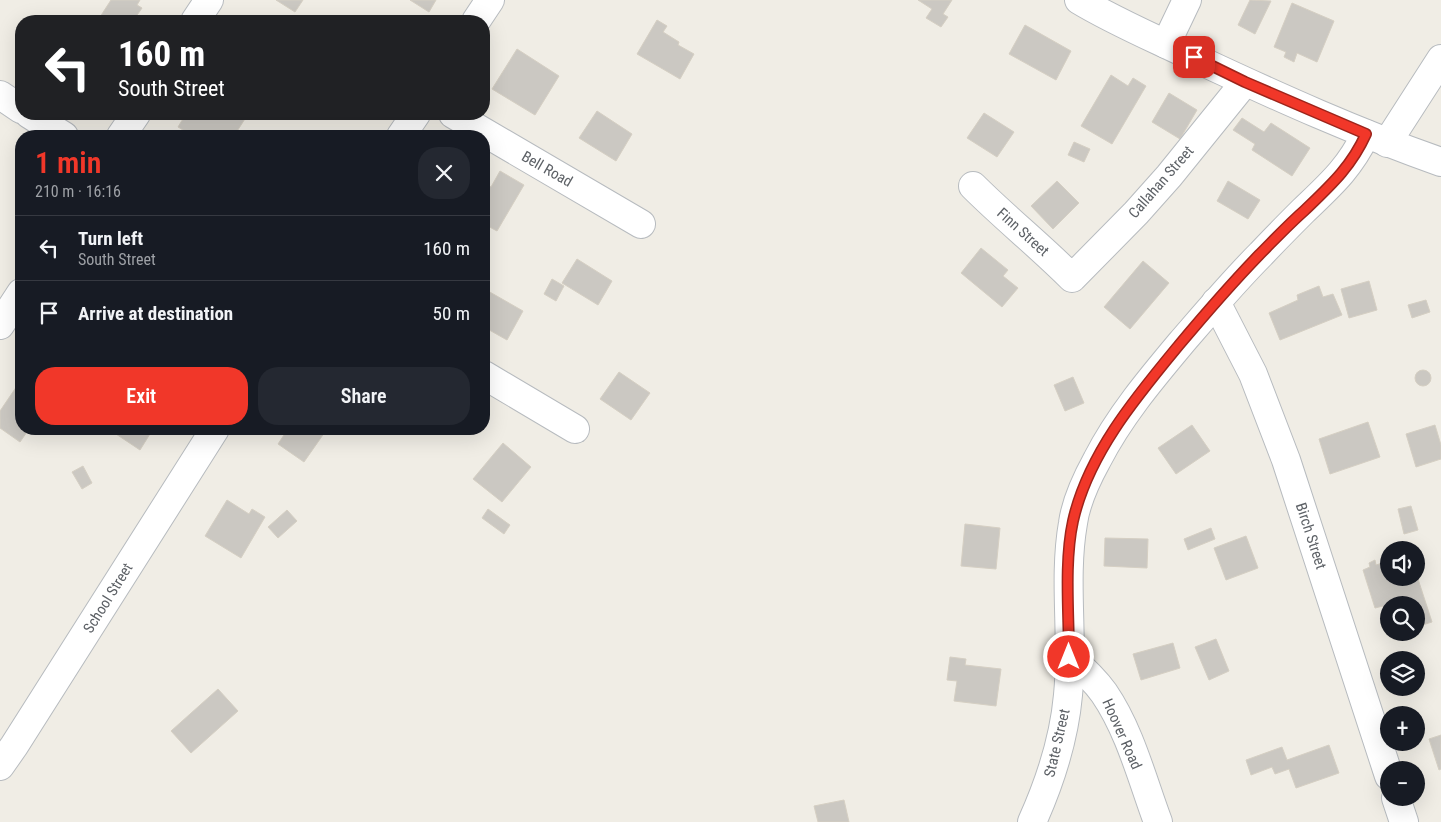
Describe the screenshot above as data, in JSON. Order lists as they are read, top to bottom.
{
  "streets": {
    "street": [
      "Bell Road",
      "Callahan Street",
      "Finn Street",
      "Birch Street",
      "School Street",
      "Hoover Road",
      "State Street"
    ]
  },
  "crossings": [
    ["Callahan Street", "Finn Street"],
    ["Birch Street", "State Street"],
    ["Hoover Road", "State Street"]
  ],
  "page": {
    "turn": ["160 m", "South Street"],
    "heading": ["1 min", "210 m · 16:16"],
    "list": [
      {
        "name": "Turn left",
        "note": "South Street",
        "value": "160 m"
      },
      {
        "name": "Arrive at destination",
        "value": "50 m"
      }
    ],
    "buttons": ["Exit", "Share"],
    "map_buttons": ["+", "−"]
  }
}
